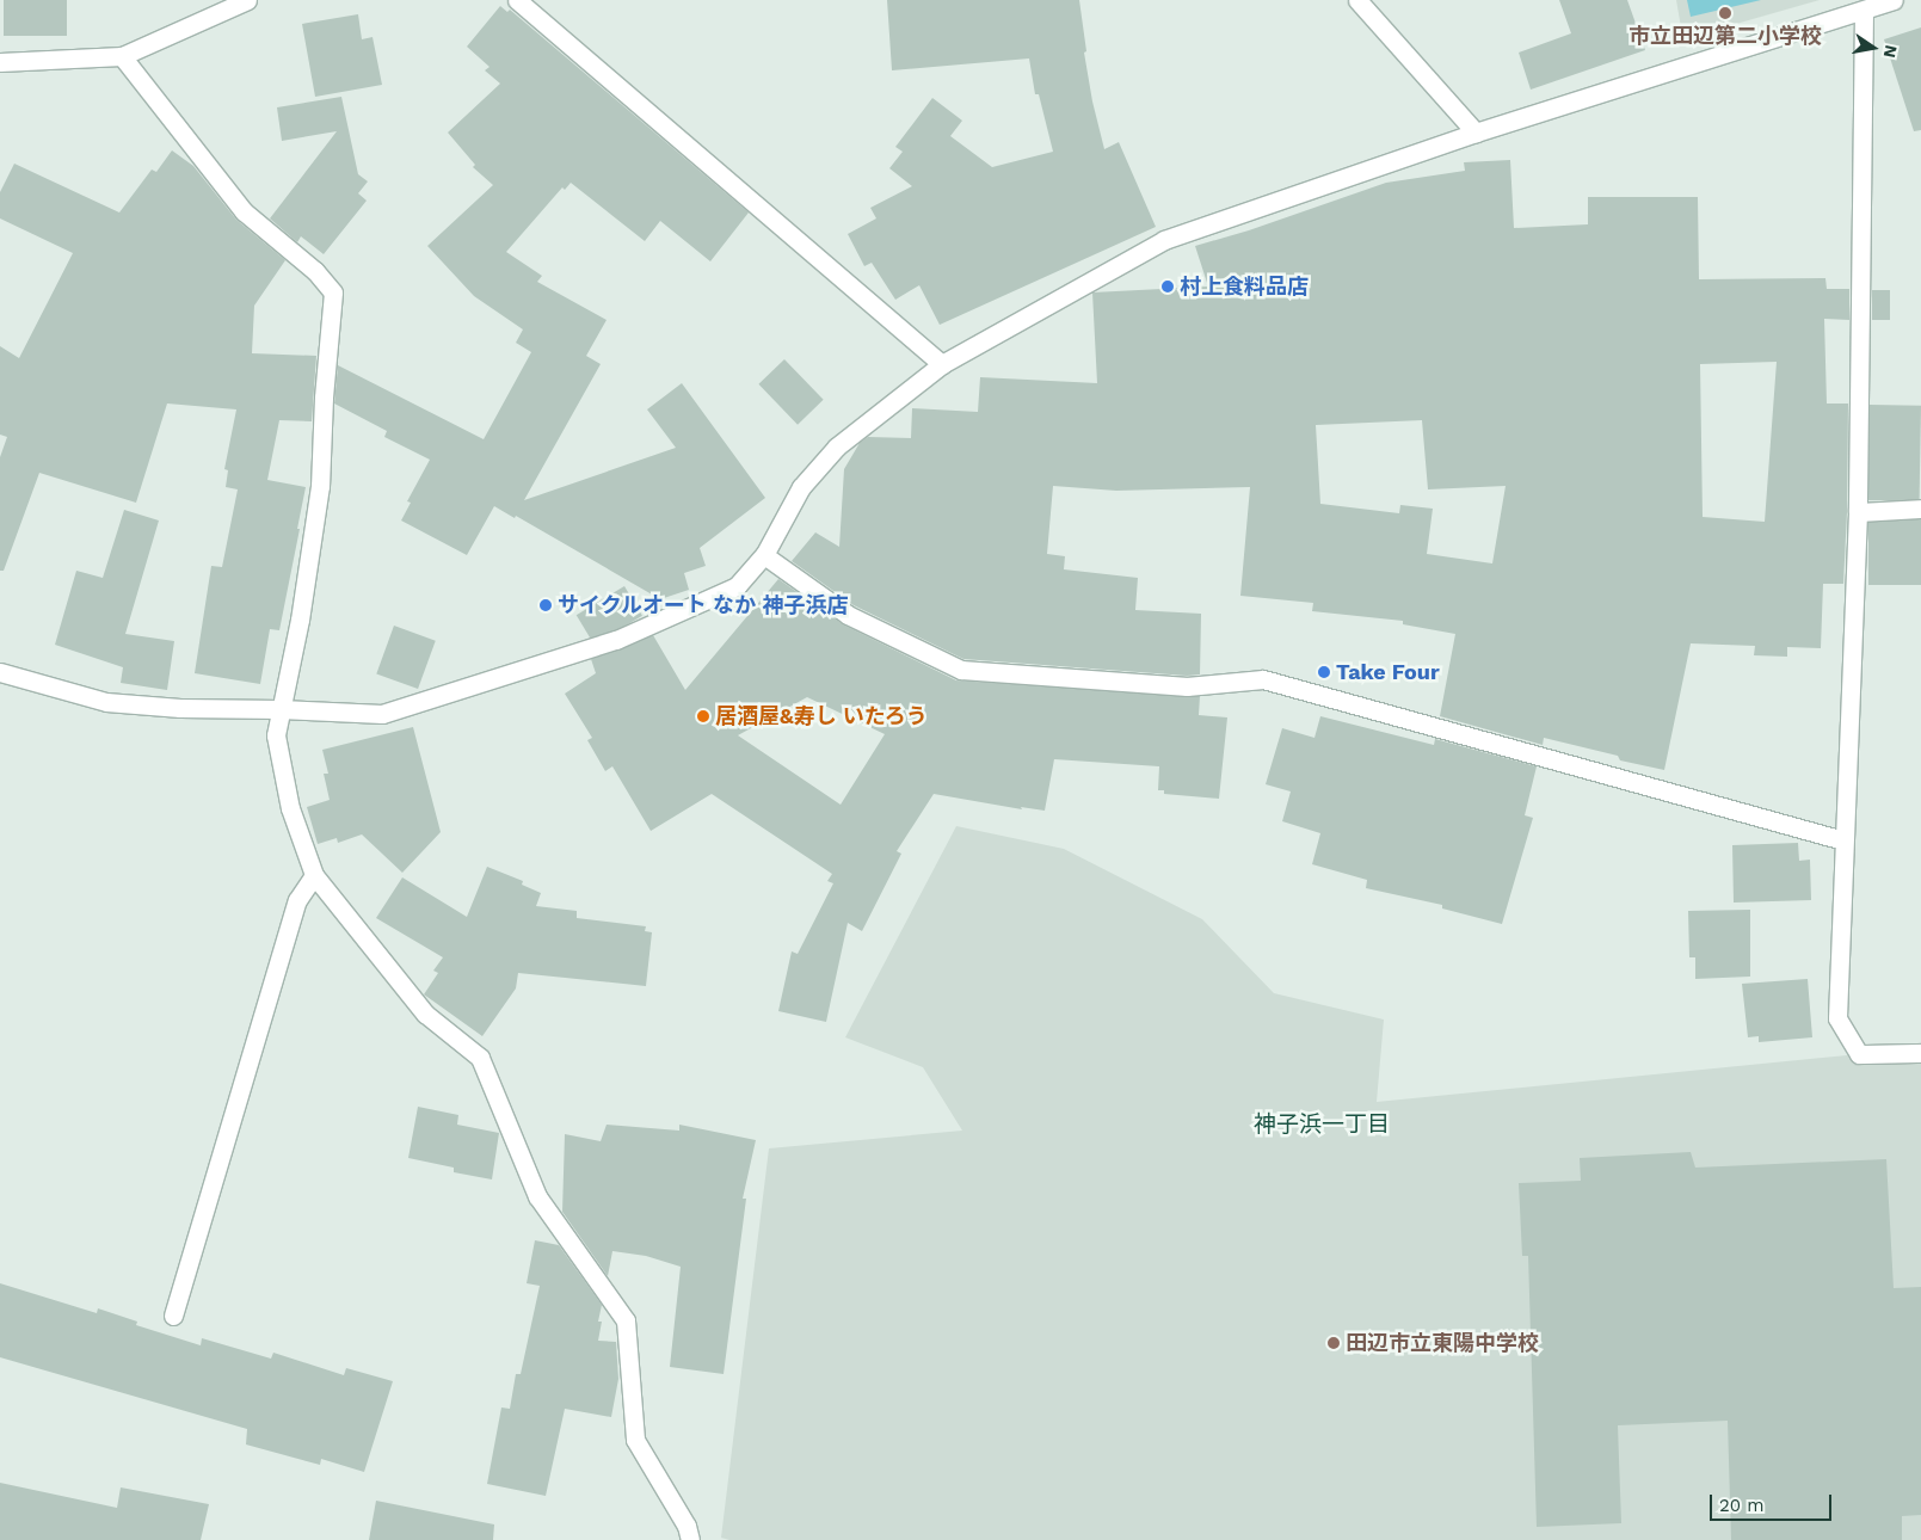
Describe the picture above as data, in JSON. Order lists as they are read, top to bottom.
{
  "districts": ["神子浜一丁目"],
  "places": [
    "市立田辺第二小学校",
    "村上食料品店",
    "サイクルオート なか 神子浜店",
    "Take Four",
    "居酒屋&寿し いたろう",
    "田辺市立東陽中学校"
  ],
  "scale_bar": "20 m",
  "north": "right"
}
